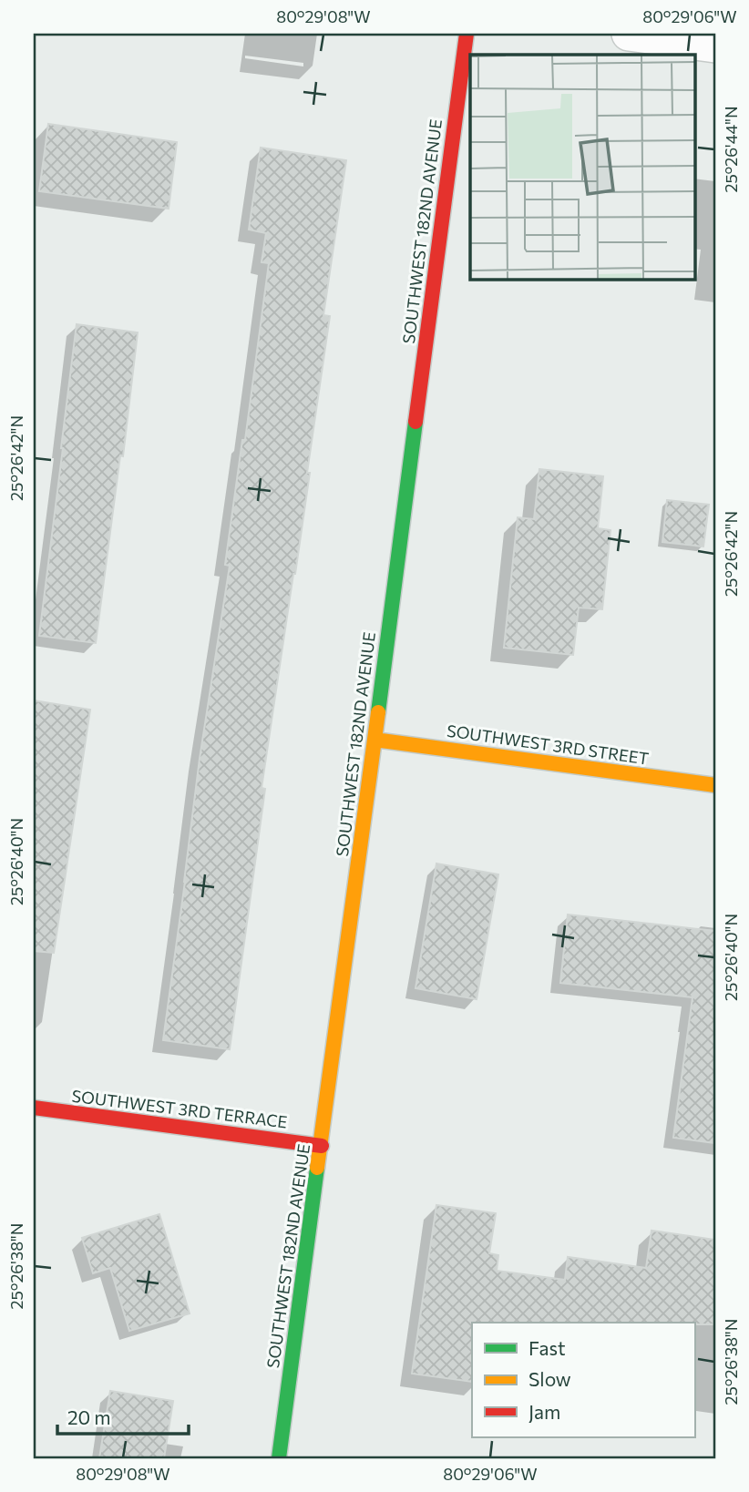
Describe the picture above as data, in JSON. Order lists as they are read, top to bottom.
{
  "streets": {
    "street": ["SOUTHWEST 182ND AVENUE", "SOUTHWEST 3RD STREET", "SOUTHWEST 3RD TERRACE"]
  },
  "crossings": [
    ["SOUTHWEST 182ND AVENUE", "SOUTHWEST 3RD STREET"],
    ["SOUTHWEST 182ND AVENUE", "SOUTHWEST 3RD TERRACE"]
  ],
  "legend": ["Fast", "Slow", "Jam"],
  "scale_bar": "20 m",
  "coordinates": [
    "80°29'08\"W",
    "80°29'06\"W",
    "25°26'44\"N",
    "25°26'42\"N",
    "25°26'40\"N",
    "25°26'38\"N"
  ]
}
